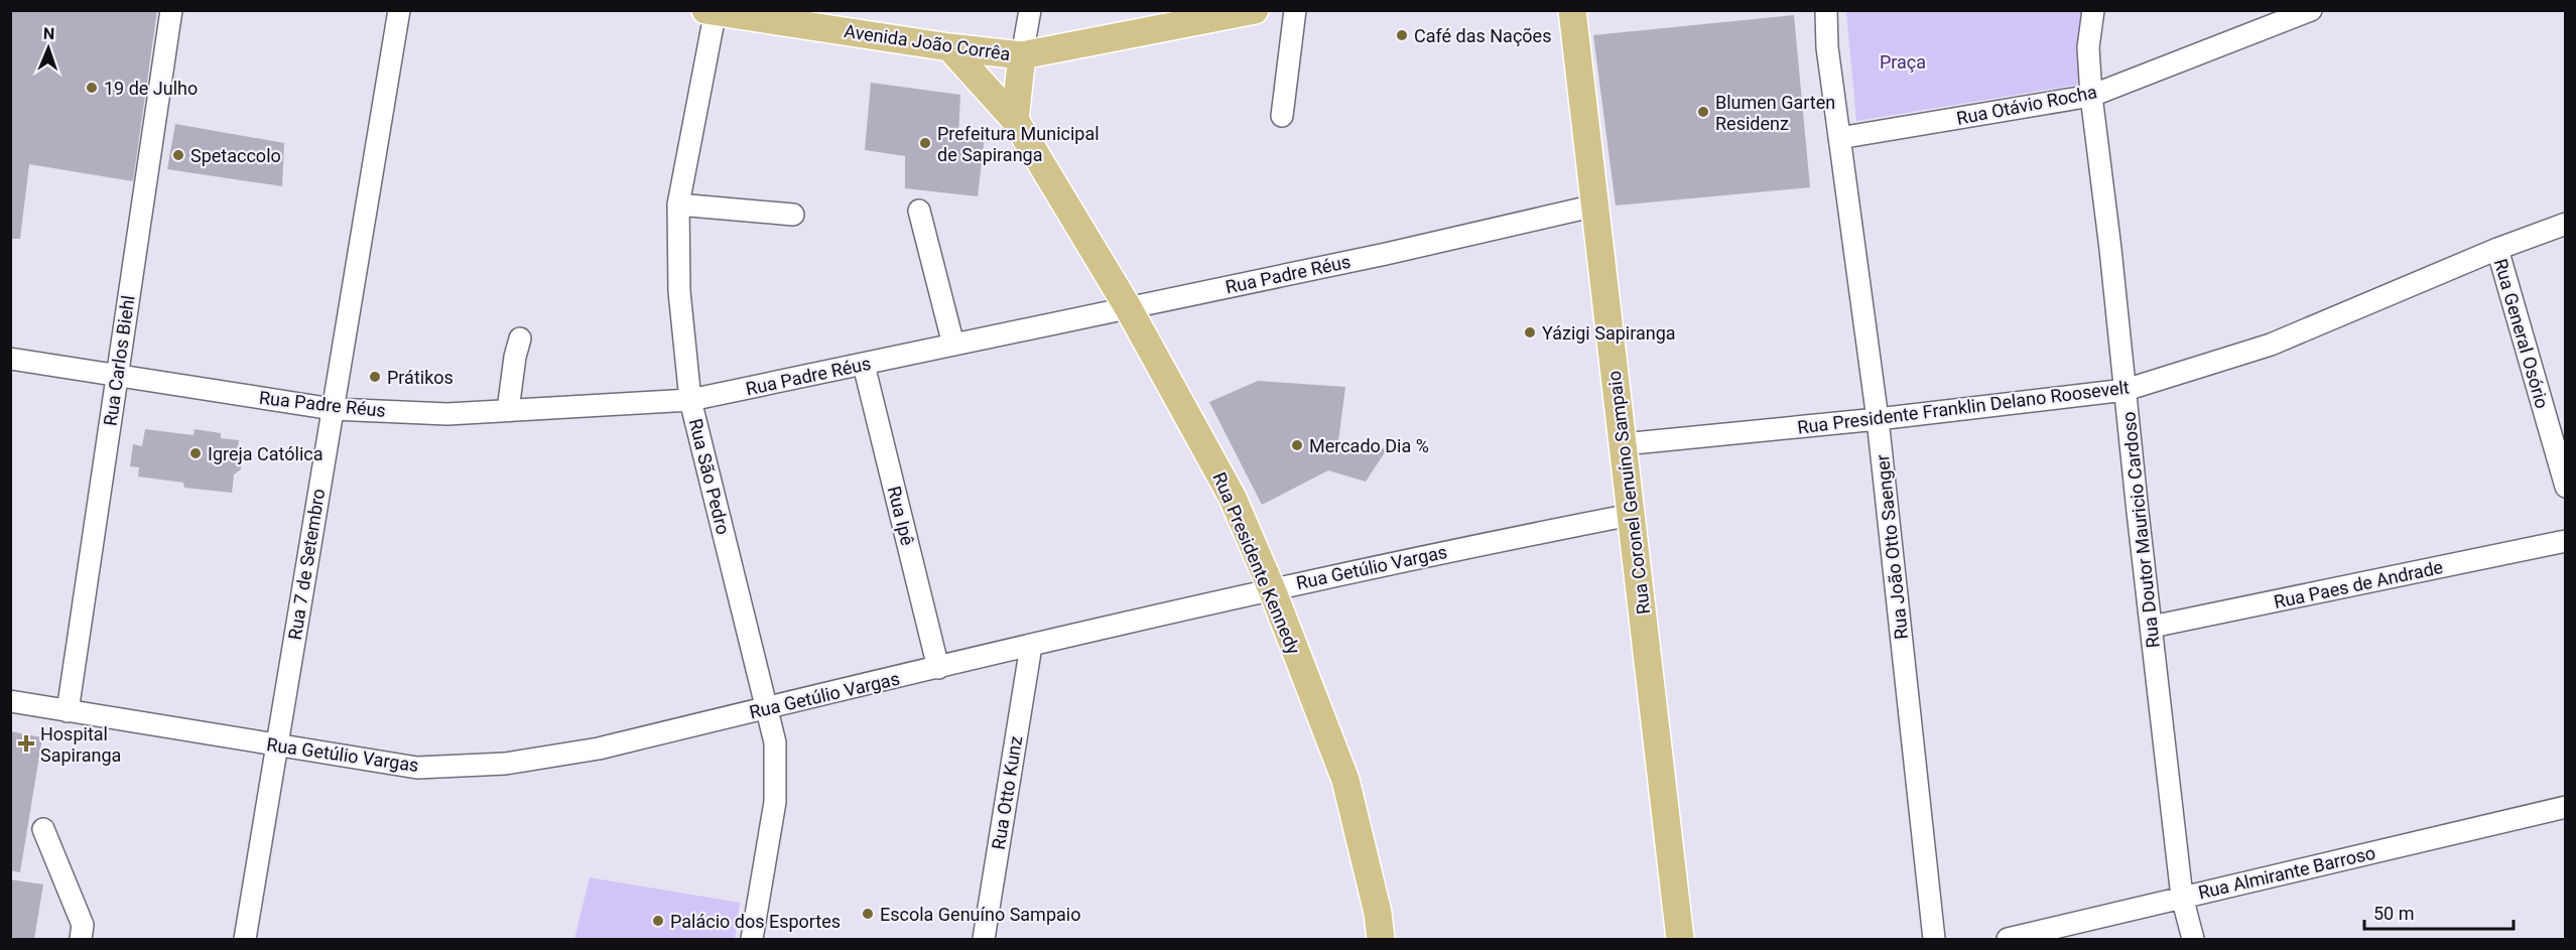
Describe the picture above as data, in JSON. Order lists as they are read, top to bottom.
{
  "streets": {
    "main road": ["Avenida João Corrêa", "Rua Coronel Genuíno Sampaio", "Rua Presidente Kennedy"],
    "street": [
      "Rua Otávio Rocha",
      "Rua Padre Réus",
      "Rua General Osório",
      "Rua Carlos Biehl",
      "Rua Presidente Franklin Delano Roosevelt",
      "Rua São Pedro",
      "Rua Ipê",
      "Rua Doutor Mauricio Cardoso",
      "Rua João Otto Saenger",
      "Rua 7 de Setembro",
      "Rua Getúlio Vargas",
      "Rua Paes de Andrade",
      "Rua Otto Kunz",
      "Rua Almirante Barroso"
    ]
  },
  "crossings": [
    ["Avenida João Corrêa", "Rua São Pedro"],
    ["Avenida João Corrêa", "Rua Presidente Kennedy"],
    ["Rua Otávio Rocha", "Rua Doutor Mauricio Cardoso"],
    ["Rua Otávio Rocha", "Rua João Otto Saenger"],
    ["Rua Padre Réus", "Rua Carlos Biehl"],
    ["Rua Padre Réus", "Rua São Pedro"],
    ["Rua Padre Réus", "Rua Coronel Genuíno Sampaio"],
    ["Rua Padre Réus", "Rua Ipê"],
    ["Rua Padre Réus", "Rua Presidente Kennedy"],
    ["Rua Padre Réus", "Rua 7 de Setembro"],
    ["Rua General Osório", "Rua Presidente Franklin Delano Roosevelt"],
    ["Rua Carlos Biehl", "Rua Getúlio Vargas"],
    ["Rua Presidente Franklin Delano Roosevelt", "Rua Coronel Genuíno Sampaio"],
    ["Rua Presidente Franklin Delano Roosevelt", "Rua Doutor Mauricio Cardoso"],
    ["Rua Presidente Franklin Delano Roosevelt", "Rua João Otto Saenger"],
    ["Rua São Pedro", "Rua Getúlio Vargas"],
    ["Rua Coronel Genuíno Sampaio", "Rua Getúlio Vargas"],
    ["Rua Ipê", "Rua Getúlio Vargas"],
    ["Rua Doutor Mauricio Cardoso", "Rua Paes de Andrade"],
    ["Rua Doutor Mauricio Cardoso", "Rua Almirante Barroso"],
    ["Rua Presidente Kennedy", "Rua Getúlio Vargas"],
    ["Rua 7 de Setembro", "Rua Getúlio Vargas"],
    ["Rua Getúlio Vargas", "Rua Otto Kunz"]
  ],
  "parks": ["Praça"],
  "places": {
    "other": [
      "Café das Nações",
      "19 de Julho",
      "Blumen Garten Residenz",
      "Prefeitura Municipal de Sapiranga",
      "Spetaccolo",
      "Yázigi Sapiranga",
      "Prátikos",
      "Mercado Dia %",
      "Igreja Católica",
      "Escola Genuíno Sampaio",
      "Palácio dos Esportes"
    ],
    "health": ["Hospital Sapiranga"]
  },
  "scale_bar": "50 m",
  "north": "top"
}
